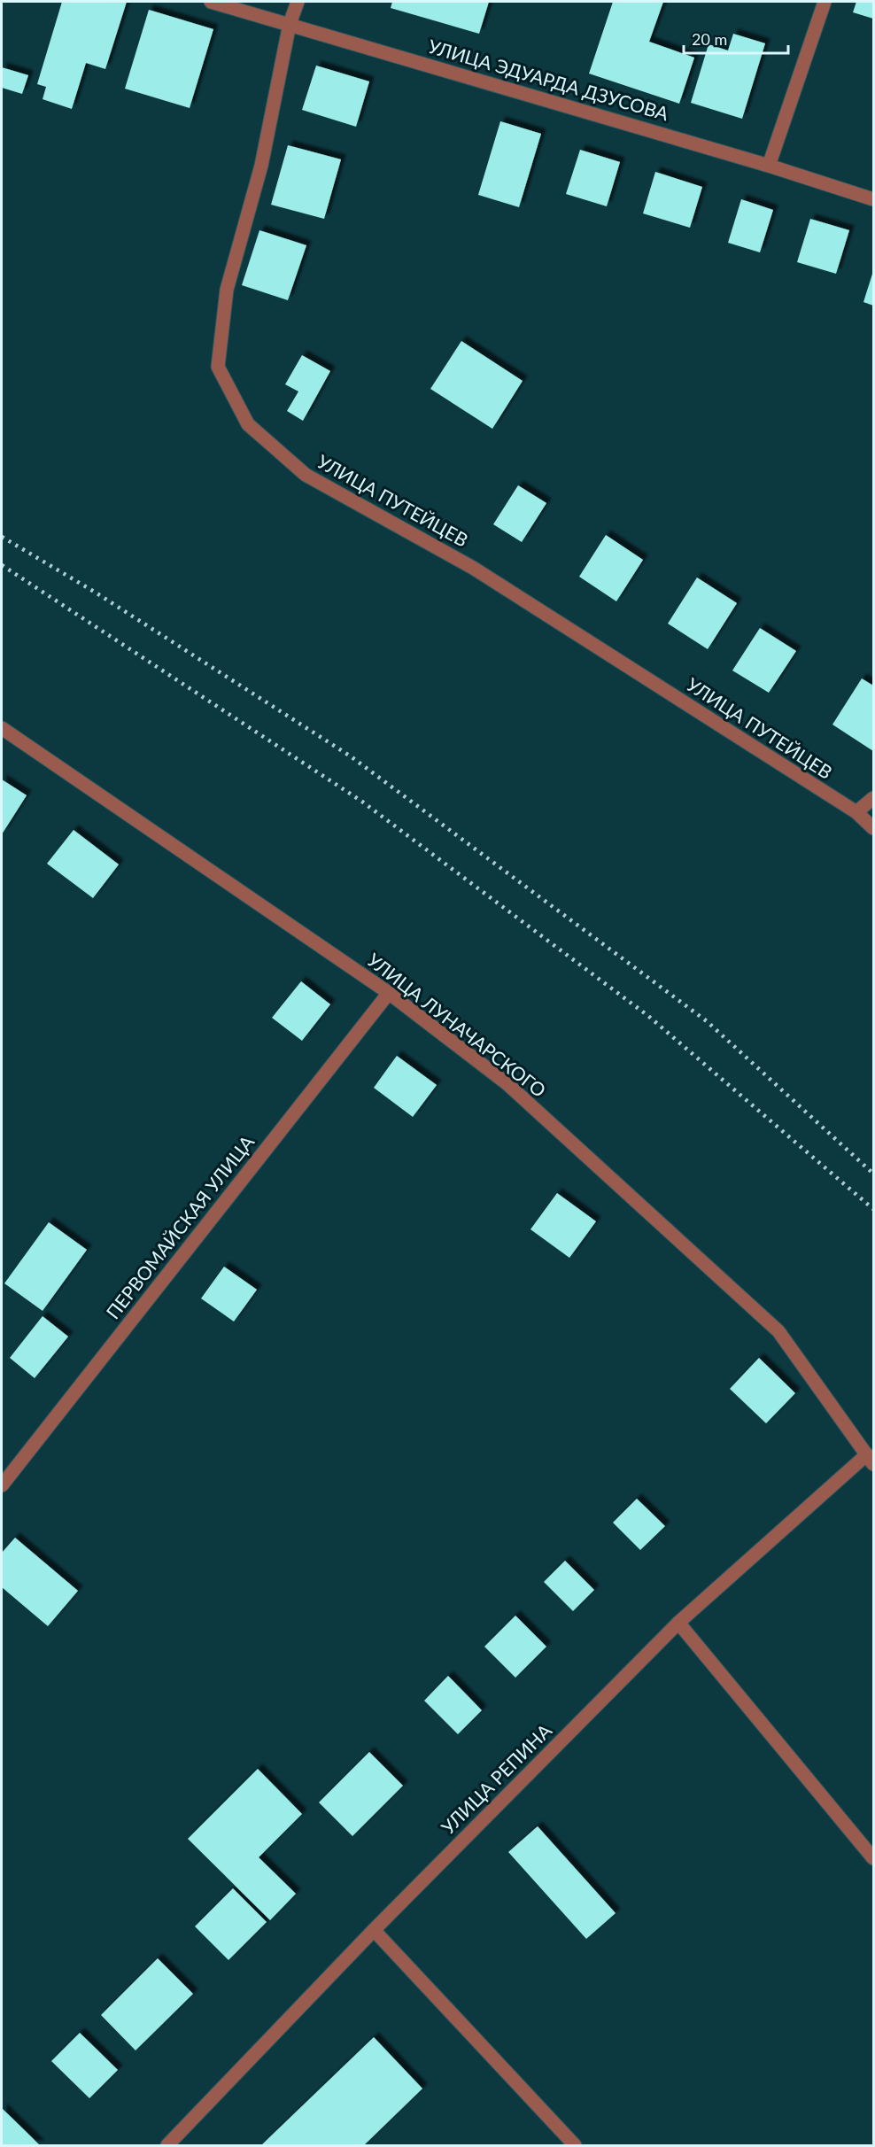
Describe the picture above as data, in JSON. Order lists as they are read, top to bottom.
{
  "streets": {
    "street": [
      "УЛИЦА ЭДУАРДА ДЗУСОВА",
      "УЛИЦА ПУТЕЙЦЕВ",
      "УЛИЦА ЛУНАЧАРСКОГО",
      "ПЕРВОМАЙСКАЯ УЛИЦА",
      "УЛИЦА РЕПИНА"
    ]
  },
  "crossings": [
    ["УЛИЦА ЭДУАРДА ДЗУСОВА", "УЛИЦА ПУТЕЙЦЕВ"],
    ["УЛИЦА ЛУНАЧАРСКОГО", "ПЕРВОМАЙСКАЯ УЛИЦА"],
    ["УЛИЦА ЛУНАЧАРСКОГО", "УЛИЦА РЕПИНА"]
  ],
  "scale_bar": "20 m"
}
